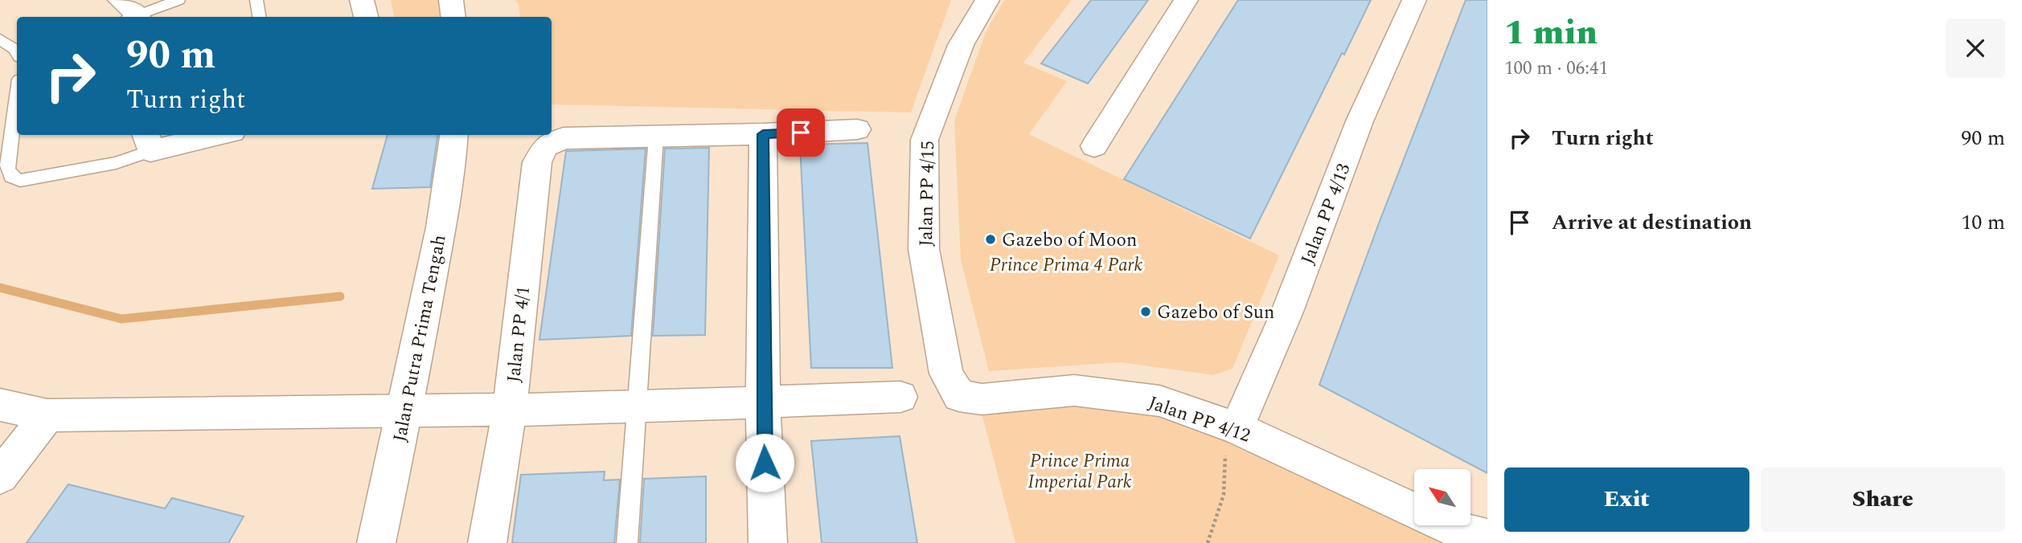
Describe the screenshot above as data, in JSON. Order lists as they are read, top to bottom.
{
  "streets": {
    "street": [
      "Jalan PP 4/15",
      "Jalan PP 4/13",
      "Jalan PP 4/1",
      "Jalan Putra Prima Tengah",
      "Jalan PP 4/12"
    ]
  },
  "crossings": [
    ["Jalan PP 4/15", "Jalan PP 4/12"],
    ["Jalan PP 4/13", "Jalan PP 4/12"]
  ],
  "parks": ["Prince Prima 4 Park", "Prince Prima Imperial Park"],
  "places": ["Gazebo of Moon", "Gazebo of Sun"],
  "north": "top left",
  "page": {
    "heading": ["1 min", "100 m · 06:41"],
    "turn": ["90 m", "Turn right"],
    "list": [
      {
        "name": "Turn right",
        "value": "90 m"
      },
      {
        "name": "Arrive at destination",
        "value": "10 m"
      }
    ],
    "buttons": ["Exit", "Share"]
  }
}
